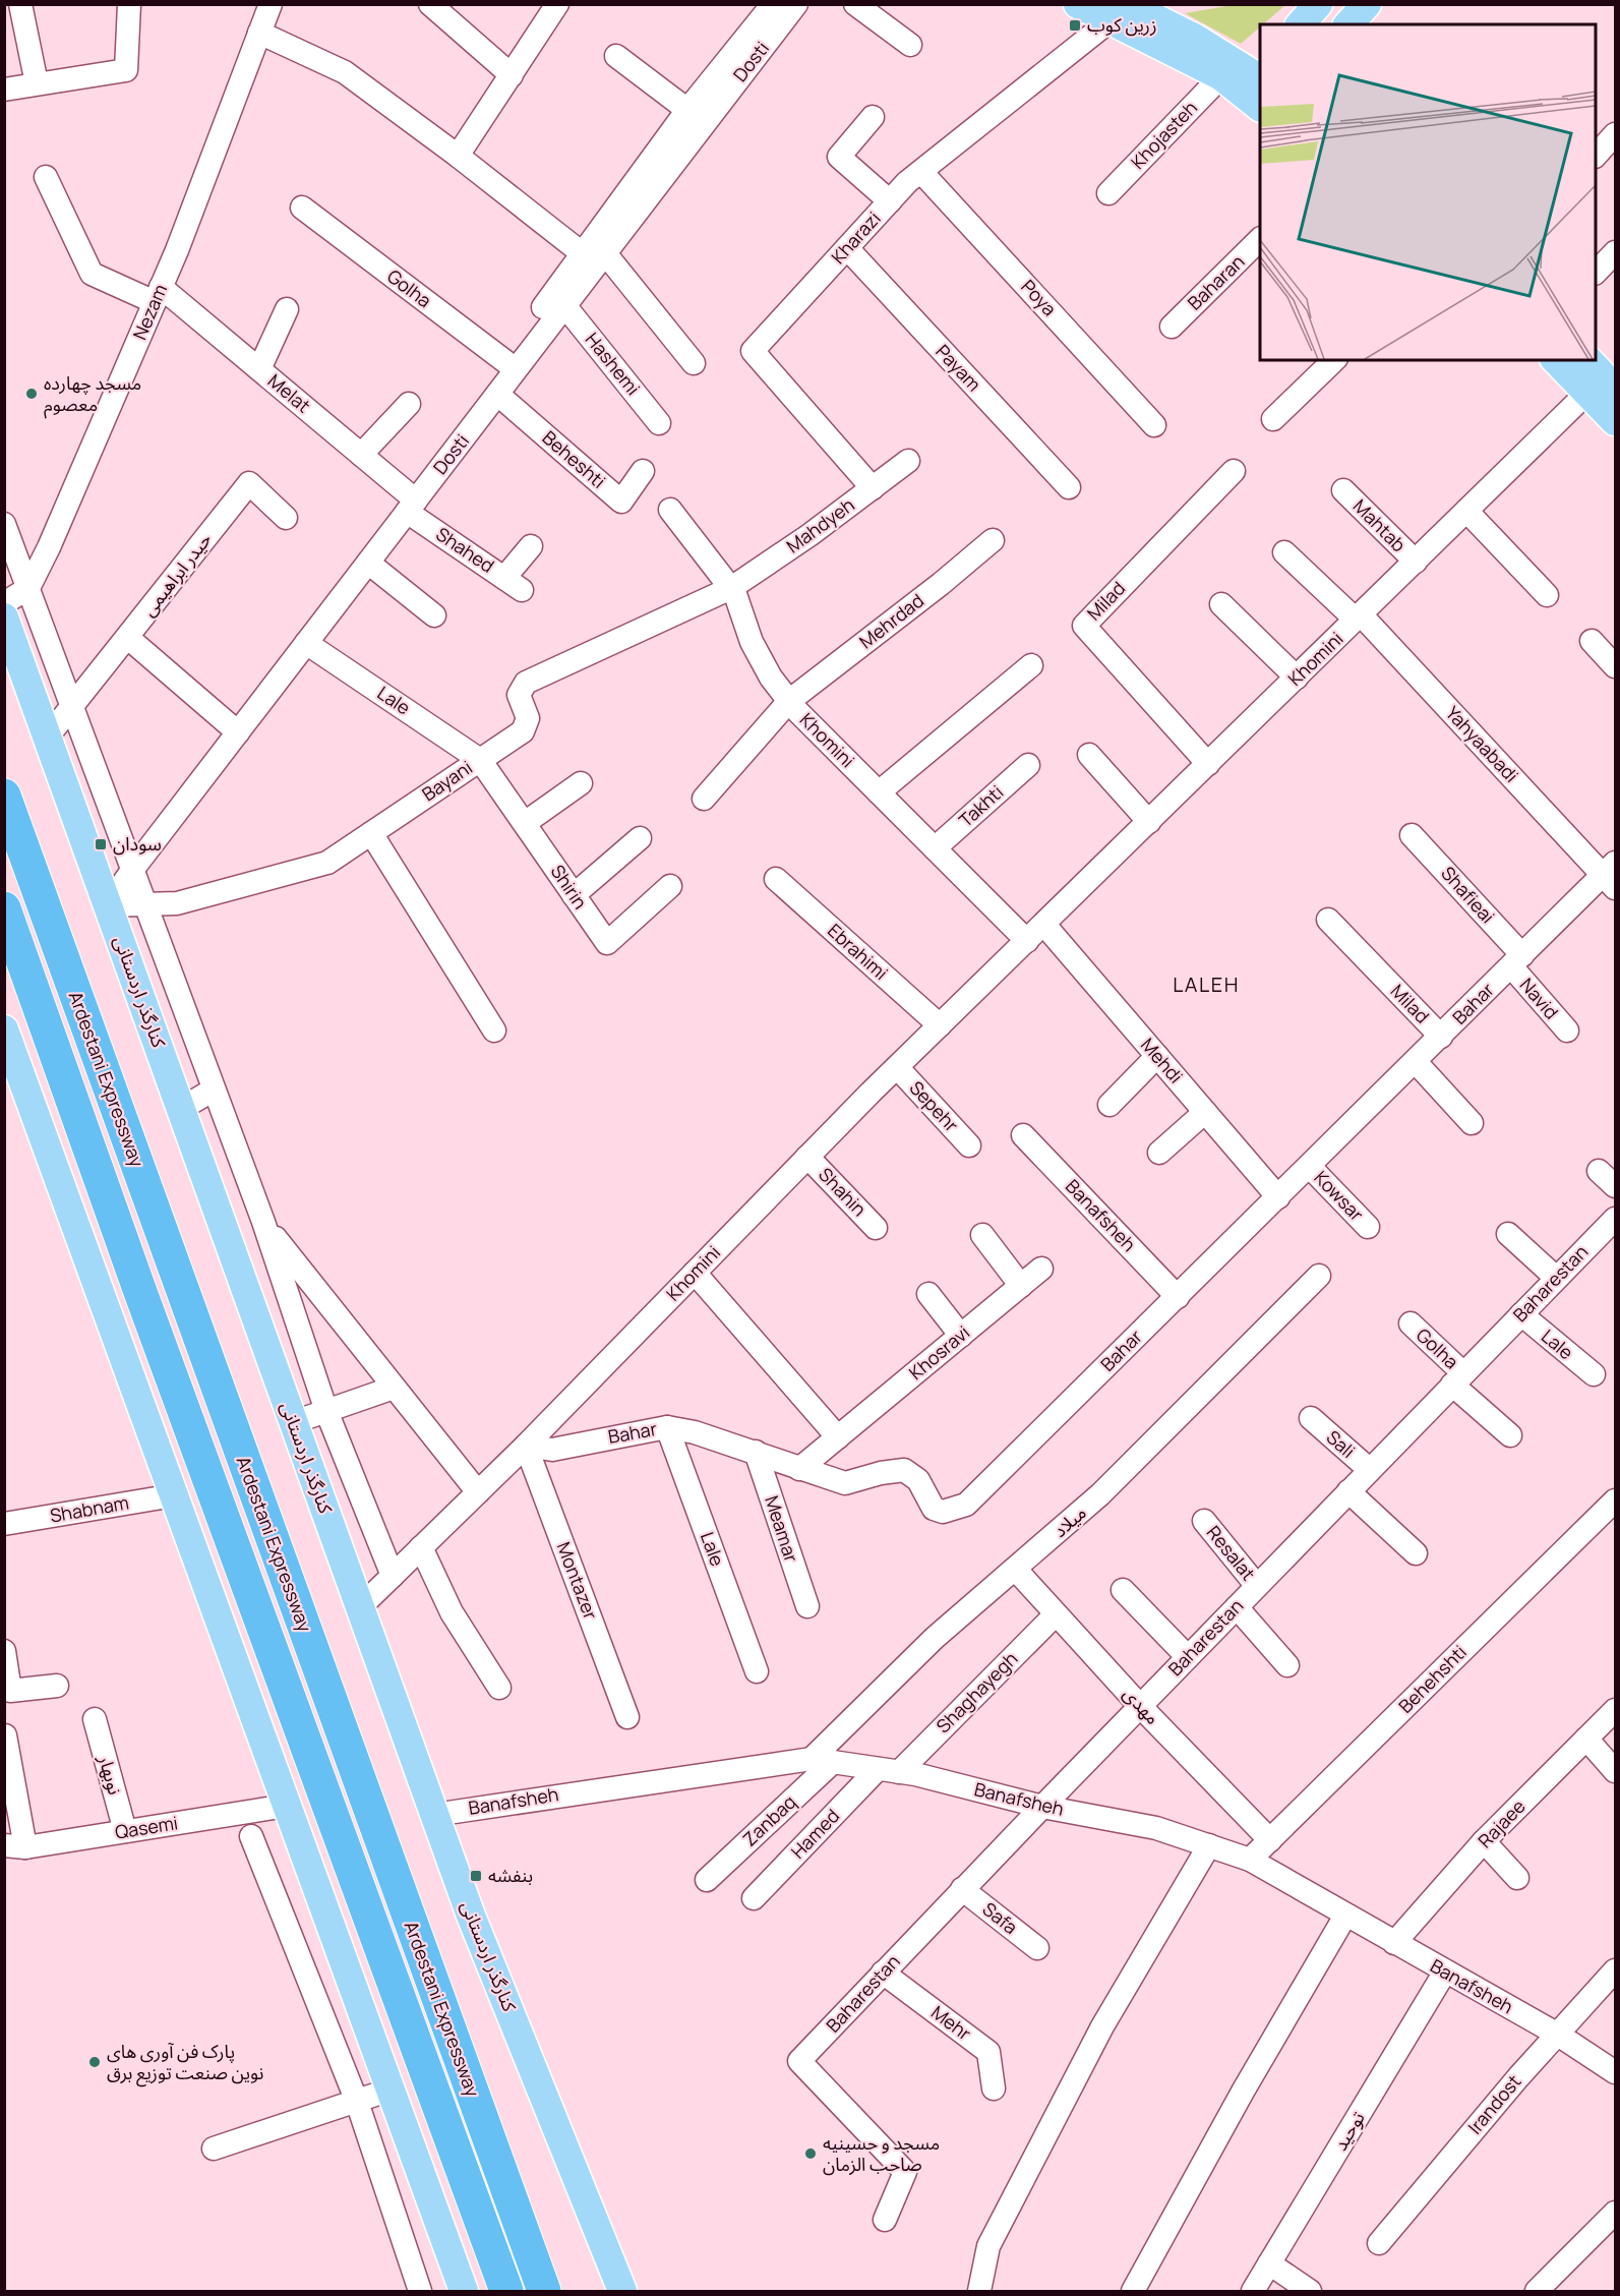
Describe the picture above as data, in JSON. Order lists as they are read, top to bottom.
{
  "streets": {
    "highway": ["Ardestani Expressway"],
    "main road": ["کنارگذر اردستانی"],
    "street": [
      "Dosti",
      "Khojasteh",
      "Kharazi",
      "Baharan",
      "Golha",
      "Poya",
      "Nezam",
      "Hashemi",
      "Payam",
      "Melat",
      "Beheshti",
      "Mahdyeh",
      "Mahtab",
      "Shahed",
      "حیدر ابراهیمی",
      "Milad",
      "Mehrdad",
      "Khomini",
      "Lale",
      "Yahyaabadi",
      "Bayani",
      "Takhti",
      "Shirin",
      "Shafieai",
      "Ebrahimi",
      "Navid",
      "Bahar",
      "Mehdi",
      "Sepehr",
      "Shahin",
      "Kowsar",
      "Banafsheh",
      "Baharestan",
      "Khosravi",
      "Sali",
      "Shabnam",
      "میلاد",
      "Meamar",
      "Resalat",
      "Montazer",
      "Behehshti",
      "Shaghayegh",
      "مهدی",
      "نوبهار",
      "Zanbaq",
      "Rajaee",
      "Qasemi",
      "Hamed",
      "Safa",
      "Mehr",
      "Irandost",
      "توحید"
    ]
  },
  "crossings": [
    ["Dosti", "Golha"],
    ["Dosti", "Hashemi"],
    ["Dosti", "Melat"],
    ["Dosti", "Beheshti"],
    ["Dosti", "Shahed"],
    ["Dosti", "Lale"],
    ["Dosti", "Bayani"],
    ["Dosti", "کنارگذر اردستانی"],
    ["Kharazi", "Poya"],
    ["Kharazi", "Payam"],
    ["Kharazi", "Mahdyeh"],
    ["Golha", "Baharestan"],
    ["Nezam", "Melat"],
    ["Melat", "Shahed"],
    ["Mahdyeh", "Khomini"],
    ["Mahdyeh", "Bayani"],
    ["Mahtab", "Khomini"],
    ["حیدر ابراهیمی", "کنارگذر اردستانی"],
    ["Milad", "Khomini"],
    ["Milad", "Bahar"],
    ["Mehrdad", "Khomini"],
    ["Khomini", "Yahyaabadi"],
    ["Khomini", "Bayani"],
    ["Khomini", "Takhti"],
    ["Khomini", "Ebrahimi"],
    ["Khomini", "کنارگذر اردستانی"],
    ["Khomini", "Bahar"],
    ["Khomini", "Mehdi"],
    ["Khomini", "Sepehr"],
    ["Khomini", "Shahin"],
    ["Khomini", "Montazer"],
    ["Lale", "Bayani"],
    ["Lale", "Shirin"],
    ["Lale", "Bahar"],
    ["Lale", "Baharestan"],
    ["Yahyaabadi", "Bahar"],
    ["Bayani", "Shirin"],
    ["Bayani", "کنارگذر اردستانی"],
    ["Shafieai", "Navid"],
    ["Shafieai", "Bahar"],
    ["کنارگذر اردستانی", "Banafsheh"],
    ["Navid", "Bahar"],
    ["Bahar", "Mehdi"],
    ["Bahar", "Kowsar"],
    ["Bahar", "Banafsheh"],
    ["Bahar", "Khosravi"],
    ["Bahar", "Meamar"],
    ["Bahar", "Montazer"],
    ["Banafsheh", "Baharestan"],
    ["Banafsheh", "میلاد"],
    ["Banafsheh", "Behehshti"],
    ["Banafsheh", "Shaghayegh"],
    ["Banafsheh", "Zanbaq"],
    ["Banafsheh", "Rajaee"],
    ["Banafsheh", "Hamed"],
    ["Banafsheh", "Irandost"],
    ["Banafsheh", "توحید"],
    ["Baharestan", "Sali"],
    ["Baharestan", "Resalat"],
    ["Baharestan", "مهدی"],
    ["Baharestan", "Safa"],
    ["Baharestan", "Mehr"],
    ["میلاد", "مهدی"],
    ["میلاد", "Zanbaq"],
    ["Behehshti", "مهدی"],
    ["Shaghayegh", "مهدی"],
    ["Shaghayegh", "Hamed"],
    ["نوبهار", "Qasemi"]
  ],
  "districts": ["LALEH"],
  "places": {
    "transit": ["زرین کوب", "سودان", "بنفشه"],
    "other": ["مسجد چهارده معصوم", "پارک فن آوری های نوین صنعت توزیع برق", "مسجد و حسینیه صاحب الزمان"]
  }
}
